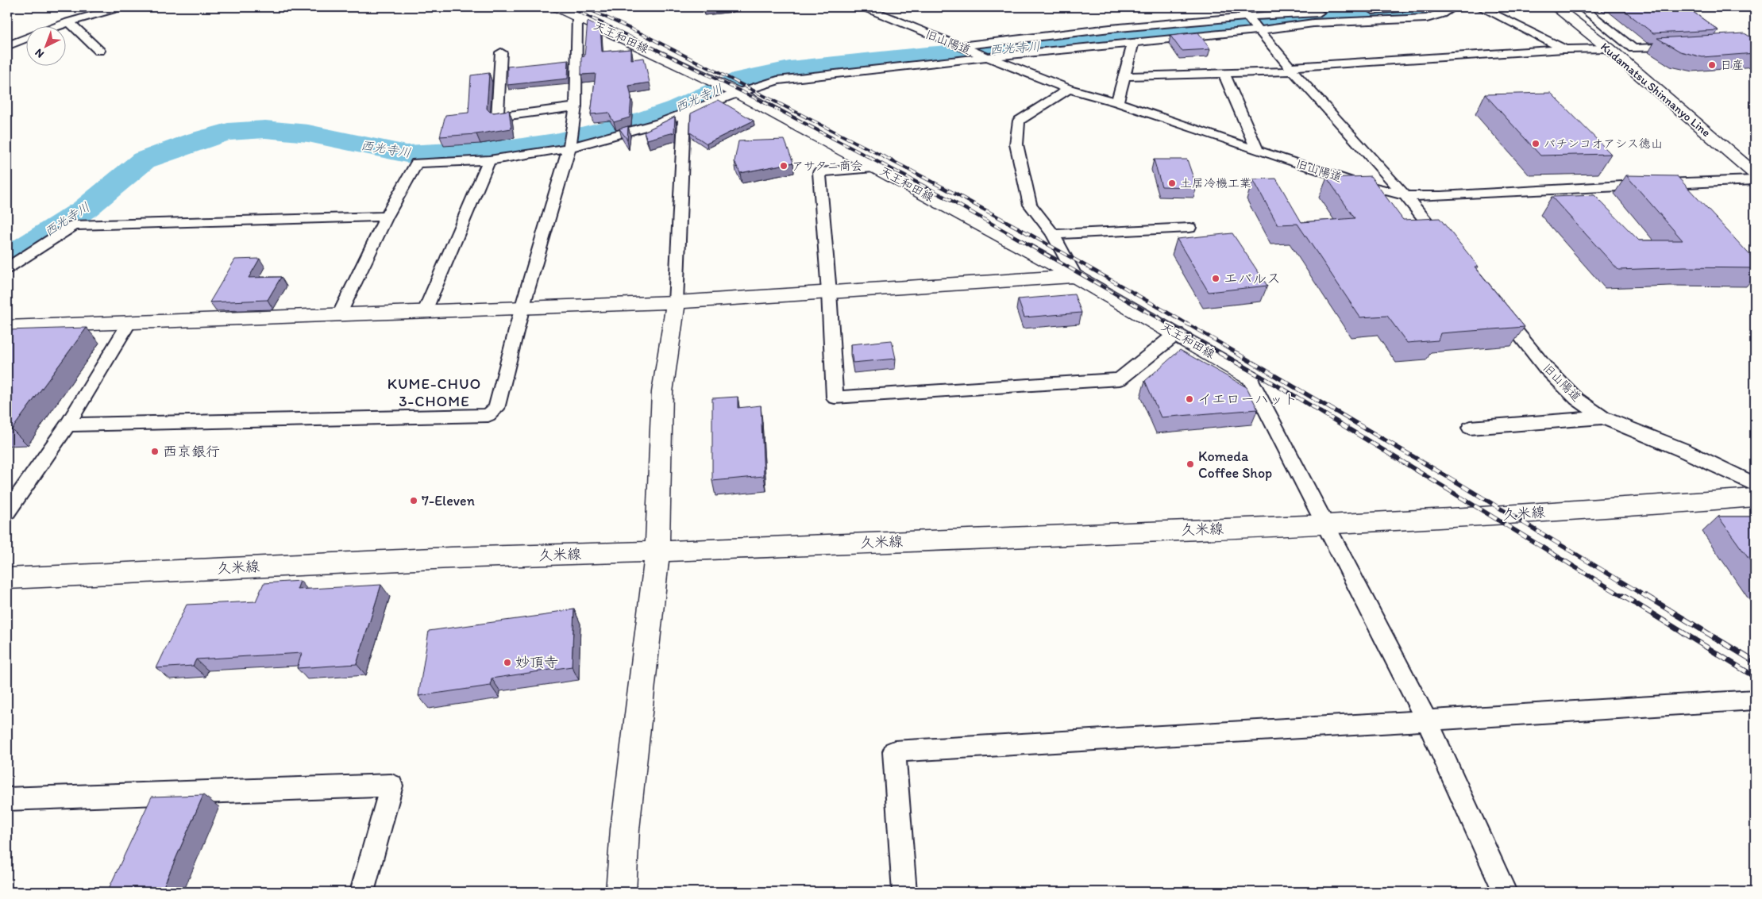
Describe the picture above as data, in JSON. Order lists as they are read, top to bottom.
{
  "streets": {
    "street": [
      "天王和田線",
      "旧山陽道",
      "Kudamatsu Shinnanyo Line",
      "久米線"
    ]
  },
  "districts": ["KUME-CHUO 3-CHOME"],
  "water": ["西光寺川"],
  "places": [
    "日産",
    "パチンコオアシス徳山",
    "アサタニ商会",
    "土居冷機工業",
    "エバルス",
    "イエローハット",
    "西京銀行",
    "Komeda Coffee Shop",
    "7-Eleven",
    "妙頂寺"
  ],
  "north": "bottom left"
}
